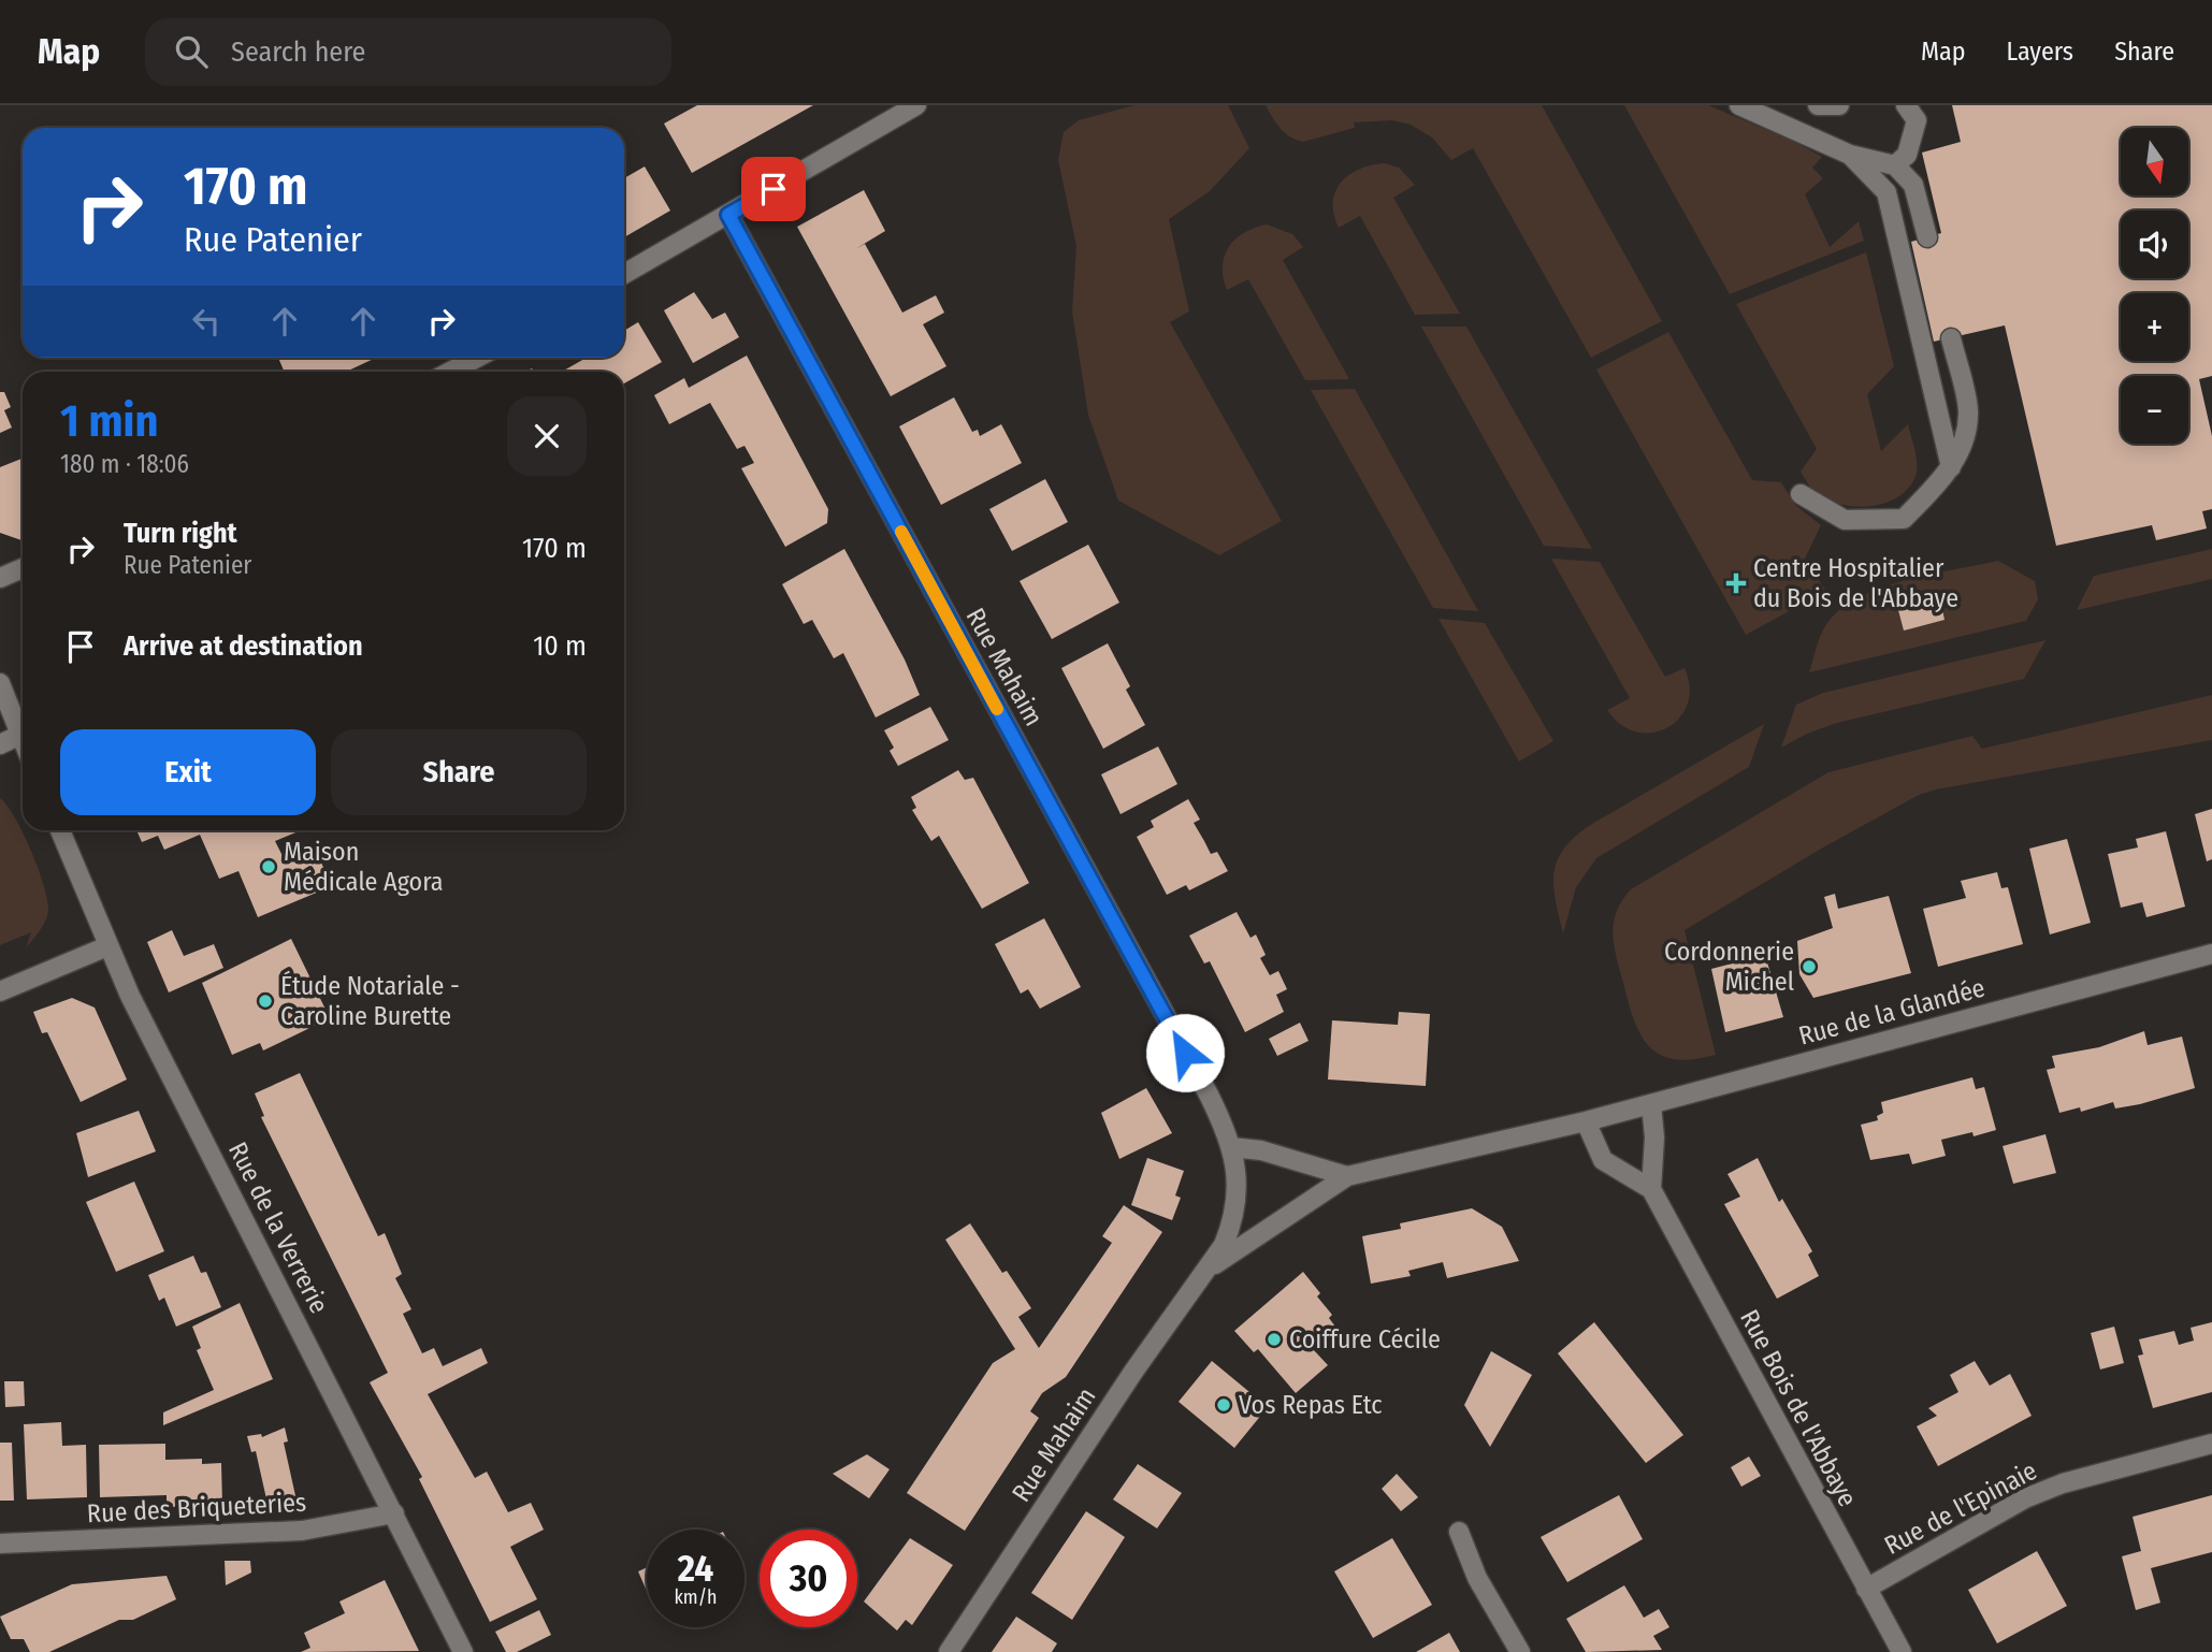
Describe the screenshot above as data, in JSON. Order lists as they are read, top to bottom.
{
  "streets": {
    "street": [
      "Rue Mahaim",
      "Rue de la Glandée",
      "Rue de la Verrerie",
      "Rue Bois de l'Abbaye",
      "Rue des Briqueteries",
      "Rue de l'Epinaie"
    ]
  },
  "crossings": [
    ["Rue Mahaim", "Rue de la Glandée"],
    ["Rue de la Verrerie", "Rue des Briqueteries"],
    ["Rue Bois de l'Abbaye", "Rue de l'Epinaie"]
  ],
  "places": {
    "health": ["Centre Hospitalier du Bois de l'Abbaye"],
    "other": [
      "Maison Médicale Agora",
      "Cordonnerie Michel",
      "Étude Notariale - Caroline Burette",
      "Coiffure Cécile",
      "Vos Repas Etc"
    ]
  },
  "north": "bottom",
  "page": {
    "header": "Map",
    "search": "Search here",
    "nav": ["Map", "Layers", "Share"],
    "map_buttons": ["+", "−"],
    "turn": ["170 m", "Rue Patenier"],
    "heading": ["1 min", "180 m · 18:06"],
    "list": [
      {
        "name": "Turn right",
        "note": "Rue Patenier",
        "value": "170 m"
      },
      {
        "name": "Arrive at destination",
        "value": "10 m"
      }
    ],
    "buttons": ["Exit", "Share"],
    "speed": "24 km/h",
    "limit": "30"
  }
}
